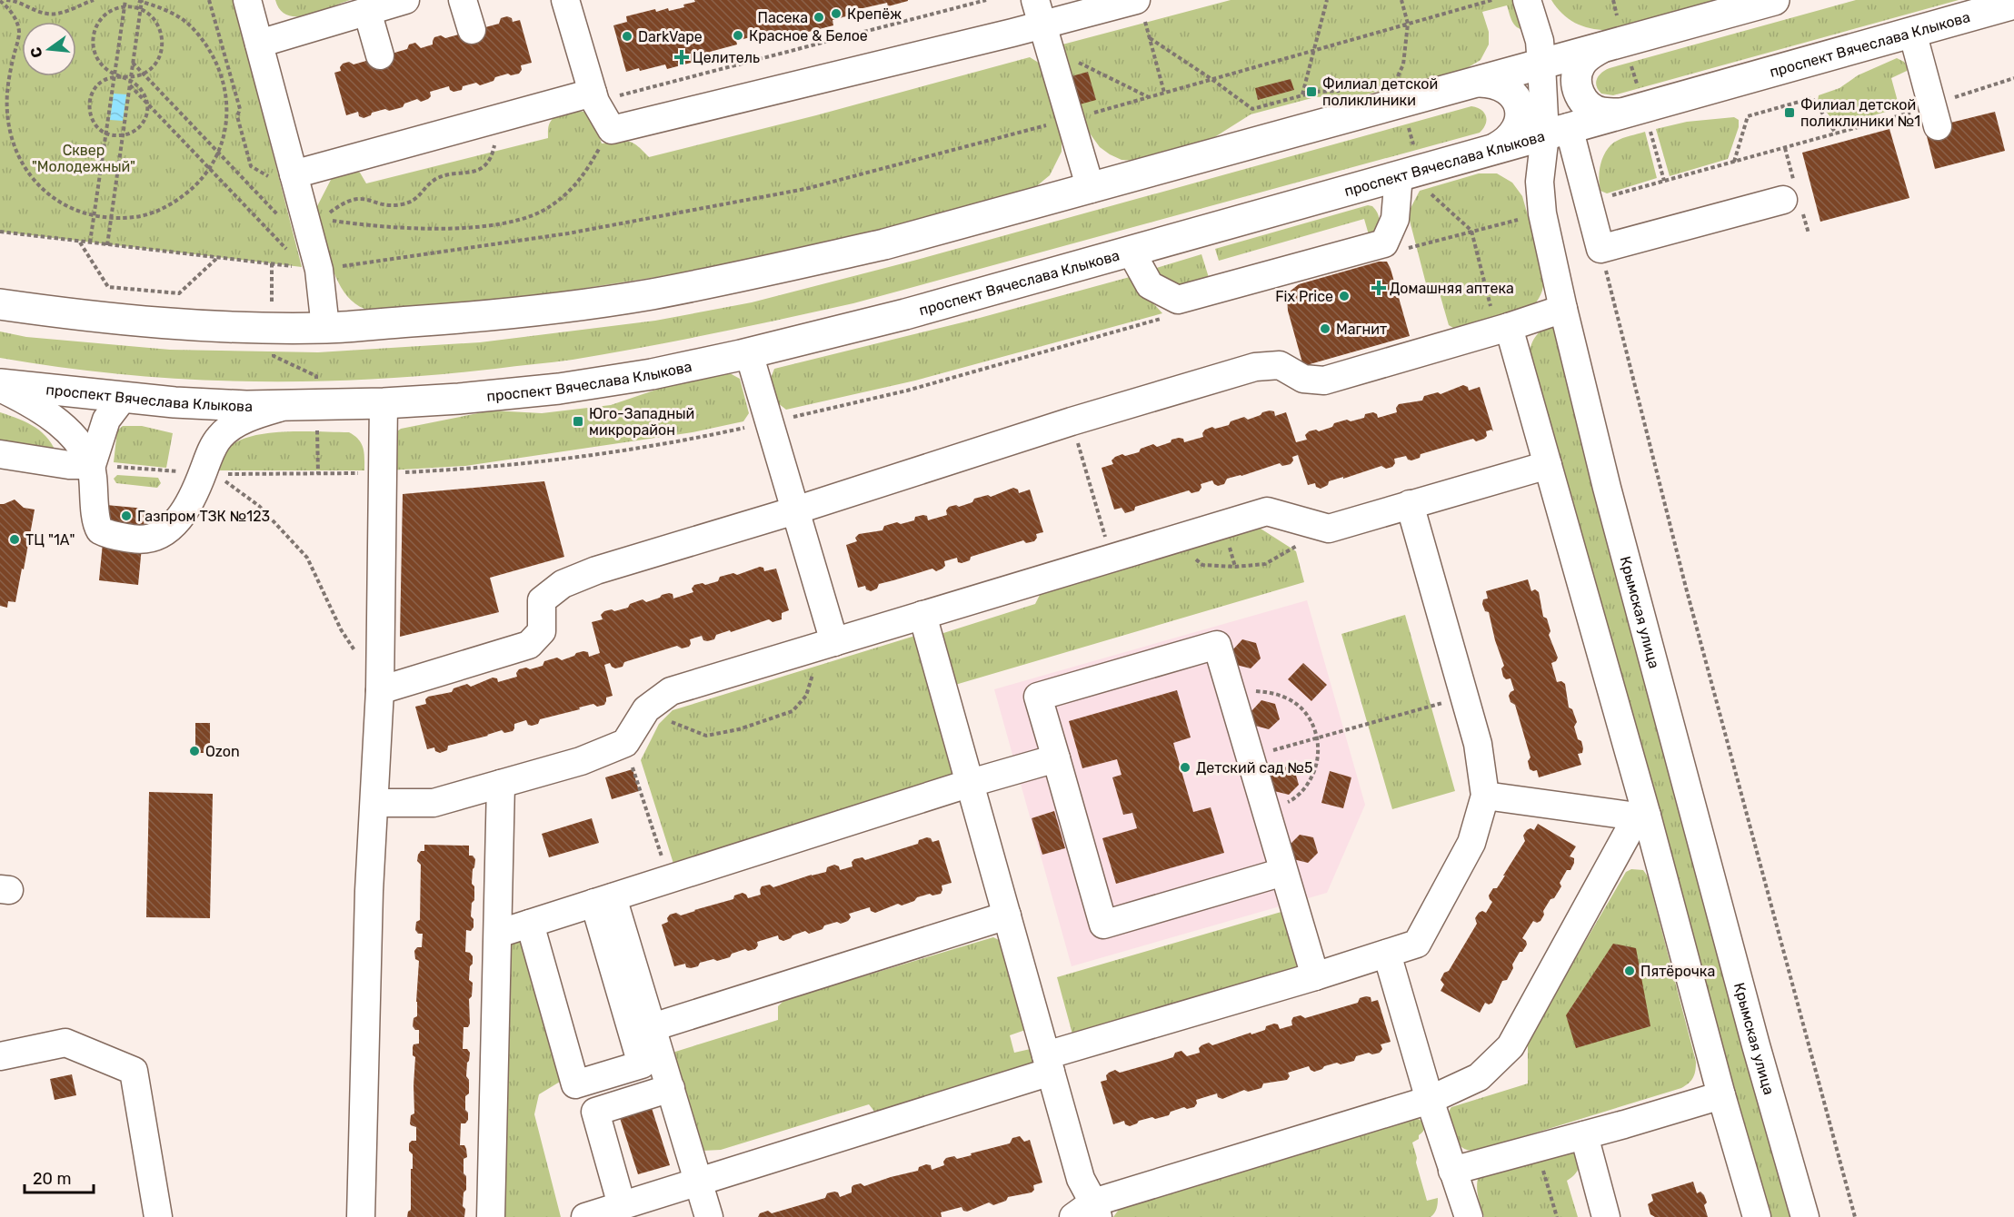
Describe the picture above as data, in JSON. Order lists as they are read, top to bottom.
{
  "streets": {
    "main road": ["проспект Вячеслава Клыкова"],
    "street": ["Крымская улица"]
  },
  "crossings": [
    ["проспект Вячеслава Клыкова", "Крымская улица"]
  ],
  "parks": ["Сквер \"Молодежный\""],
  "places": {
    "other": [
      "Крепёж",
      "Пасека",
      "Красное & Белое",
      "DarkVape",
      "Fix Price",
      "Магнит",
      "Газпром ТЗК №123",
      "ТЦ \"1А\"",
      "Ozon",
      "Детский сад №5",
      "Пятёрочка"
    ],
    "health": ["Целитель", "Домашняя аптека"],
    "transit": ["Филиал детской поликлиники", "Филиал детской поликлиники №1", "Юго-Западный микрорайон"]
  },
  "scale_bar": "20 m",
  "north": "left"
}
